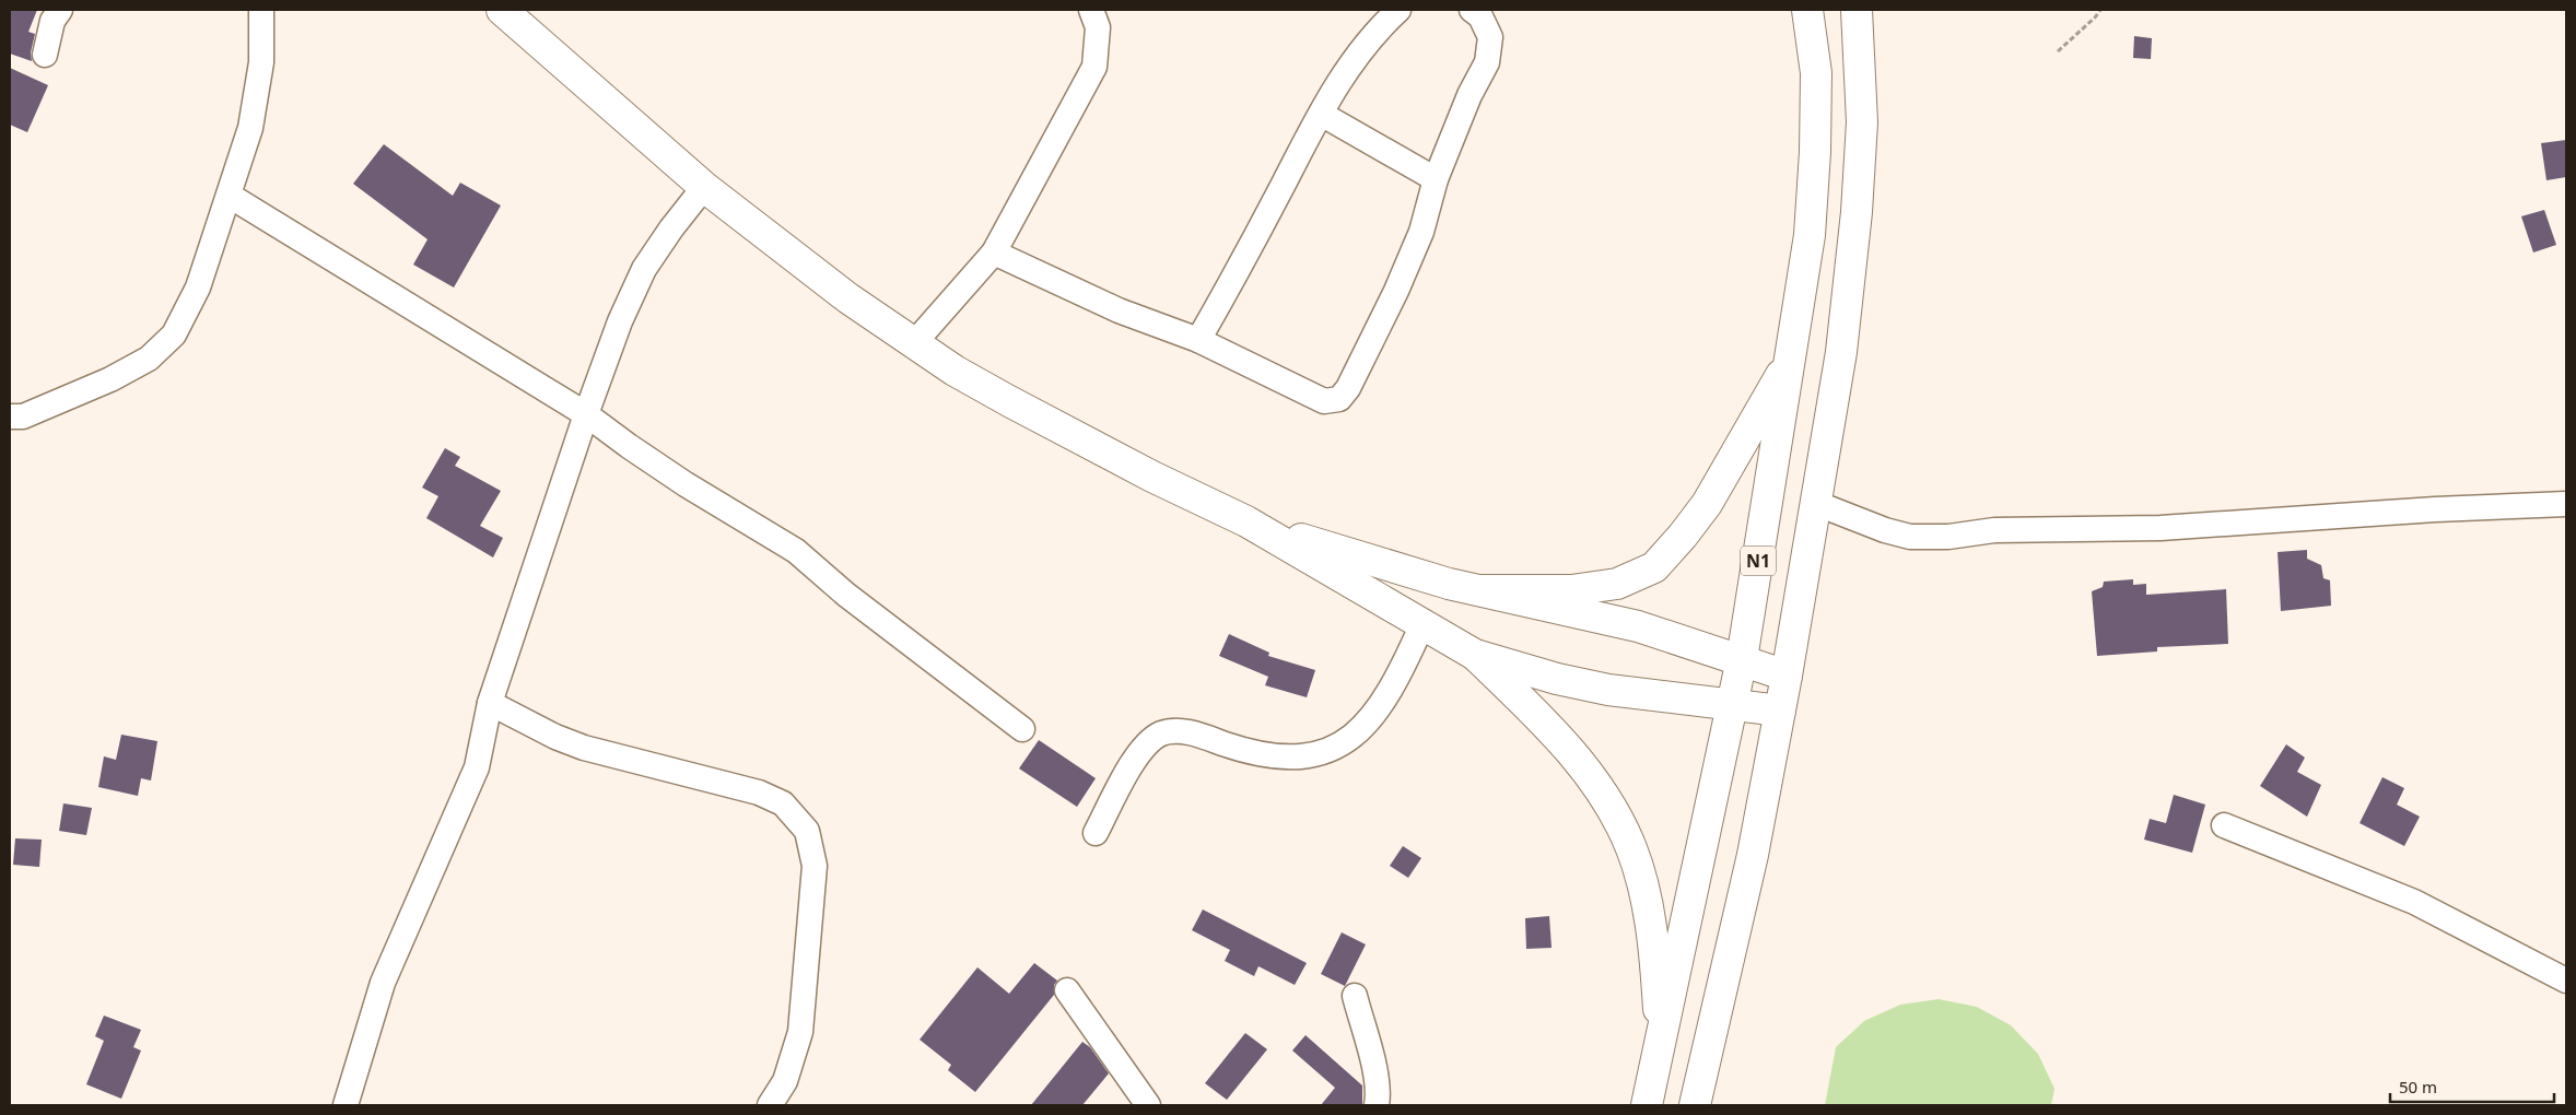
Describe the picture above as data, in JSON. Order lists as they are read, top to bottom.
{
  "streets": {
    "main road": ["N1"]
  },
  "scale_bar": "50 m"
}
